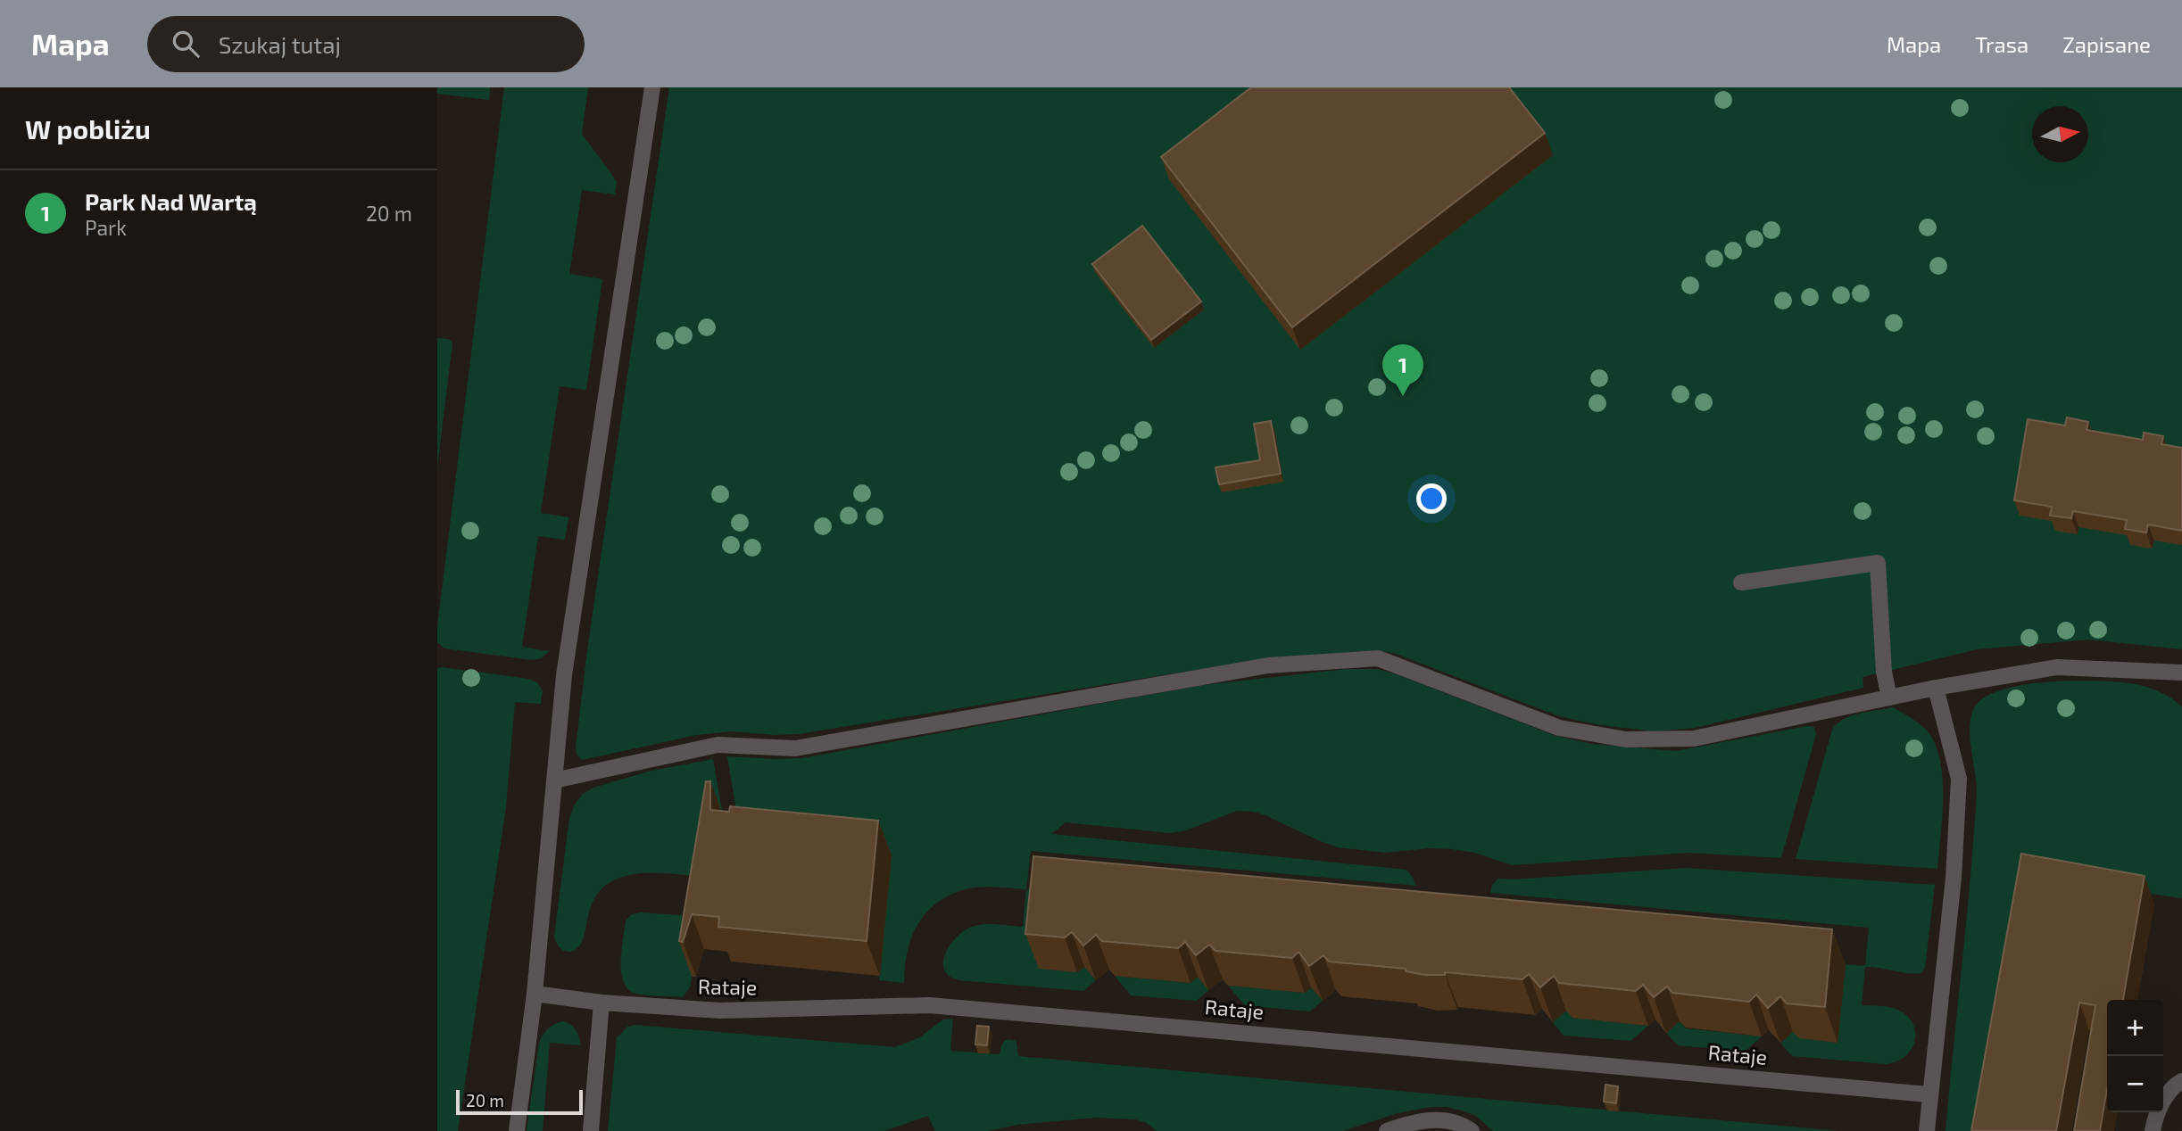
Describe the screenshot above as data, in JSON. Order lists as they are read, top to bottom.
{
  "streets": {
    "street": ["Rataje"]
  },
  "scale_bar": "20 m",
  "north": "right",
  "page": {
    "header": "Mapa",
    "search": "Szukaj tutaj",
    "nav": ["Mapa", "Trasa", "Zapisane"],
    "heading": "W pobliżu",
    "list": [
      {
        "mark": "1",
        "name": "Park Nad Wartą",
        "note": "Park",
        "value": "20 m"
      }
    ],
    "pins": "1",
    "map_buttons": ["+", "−"],
    "scale": "20 m"
  }
}
